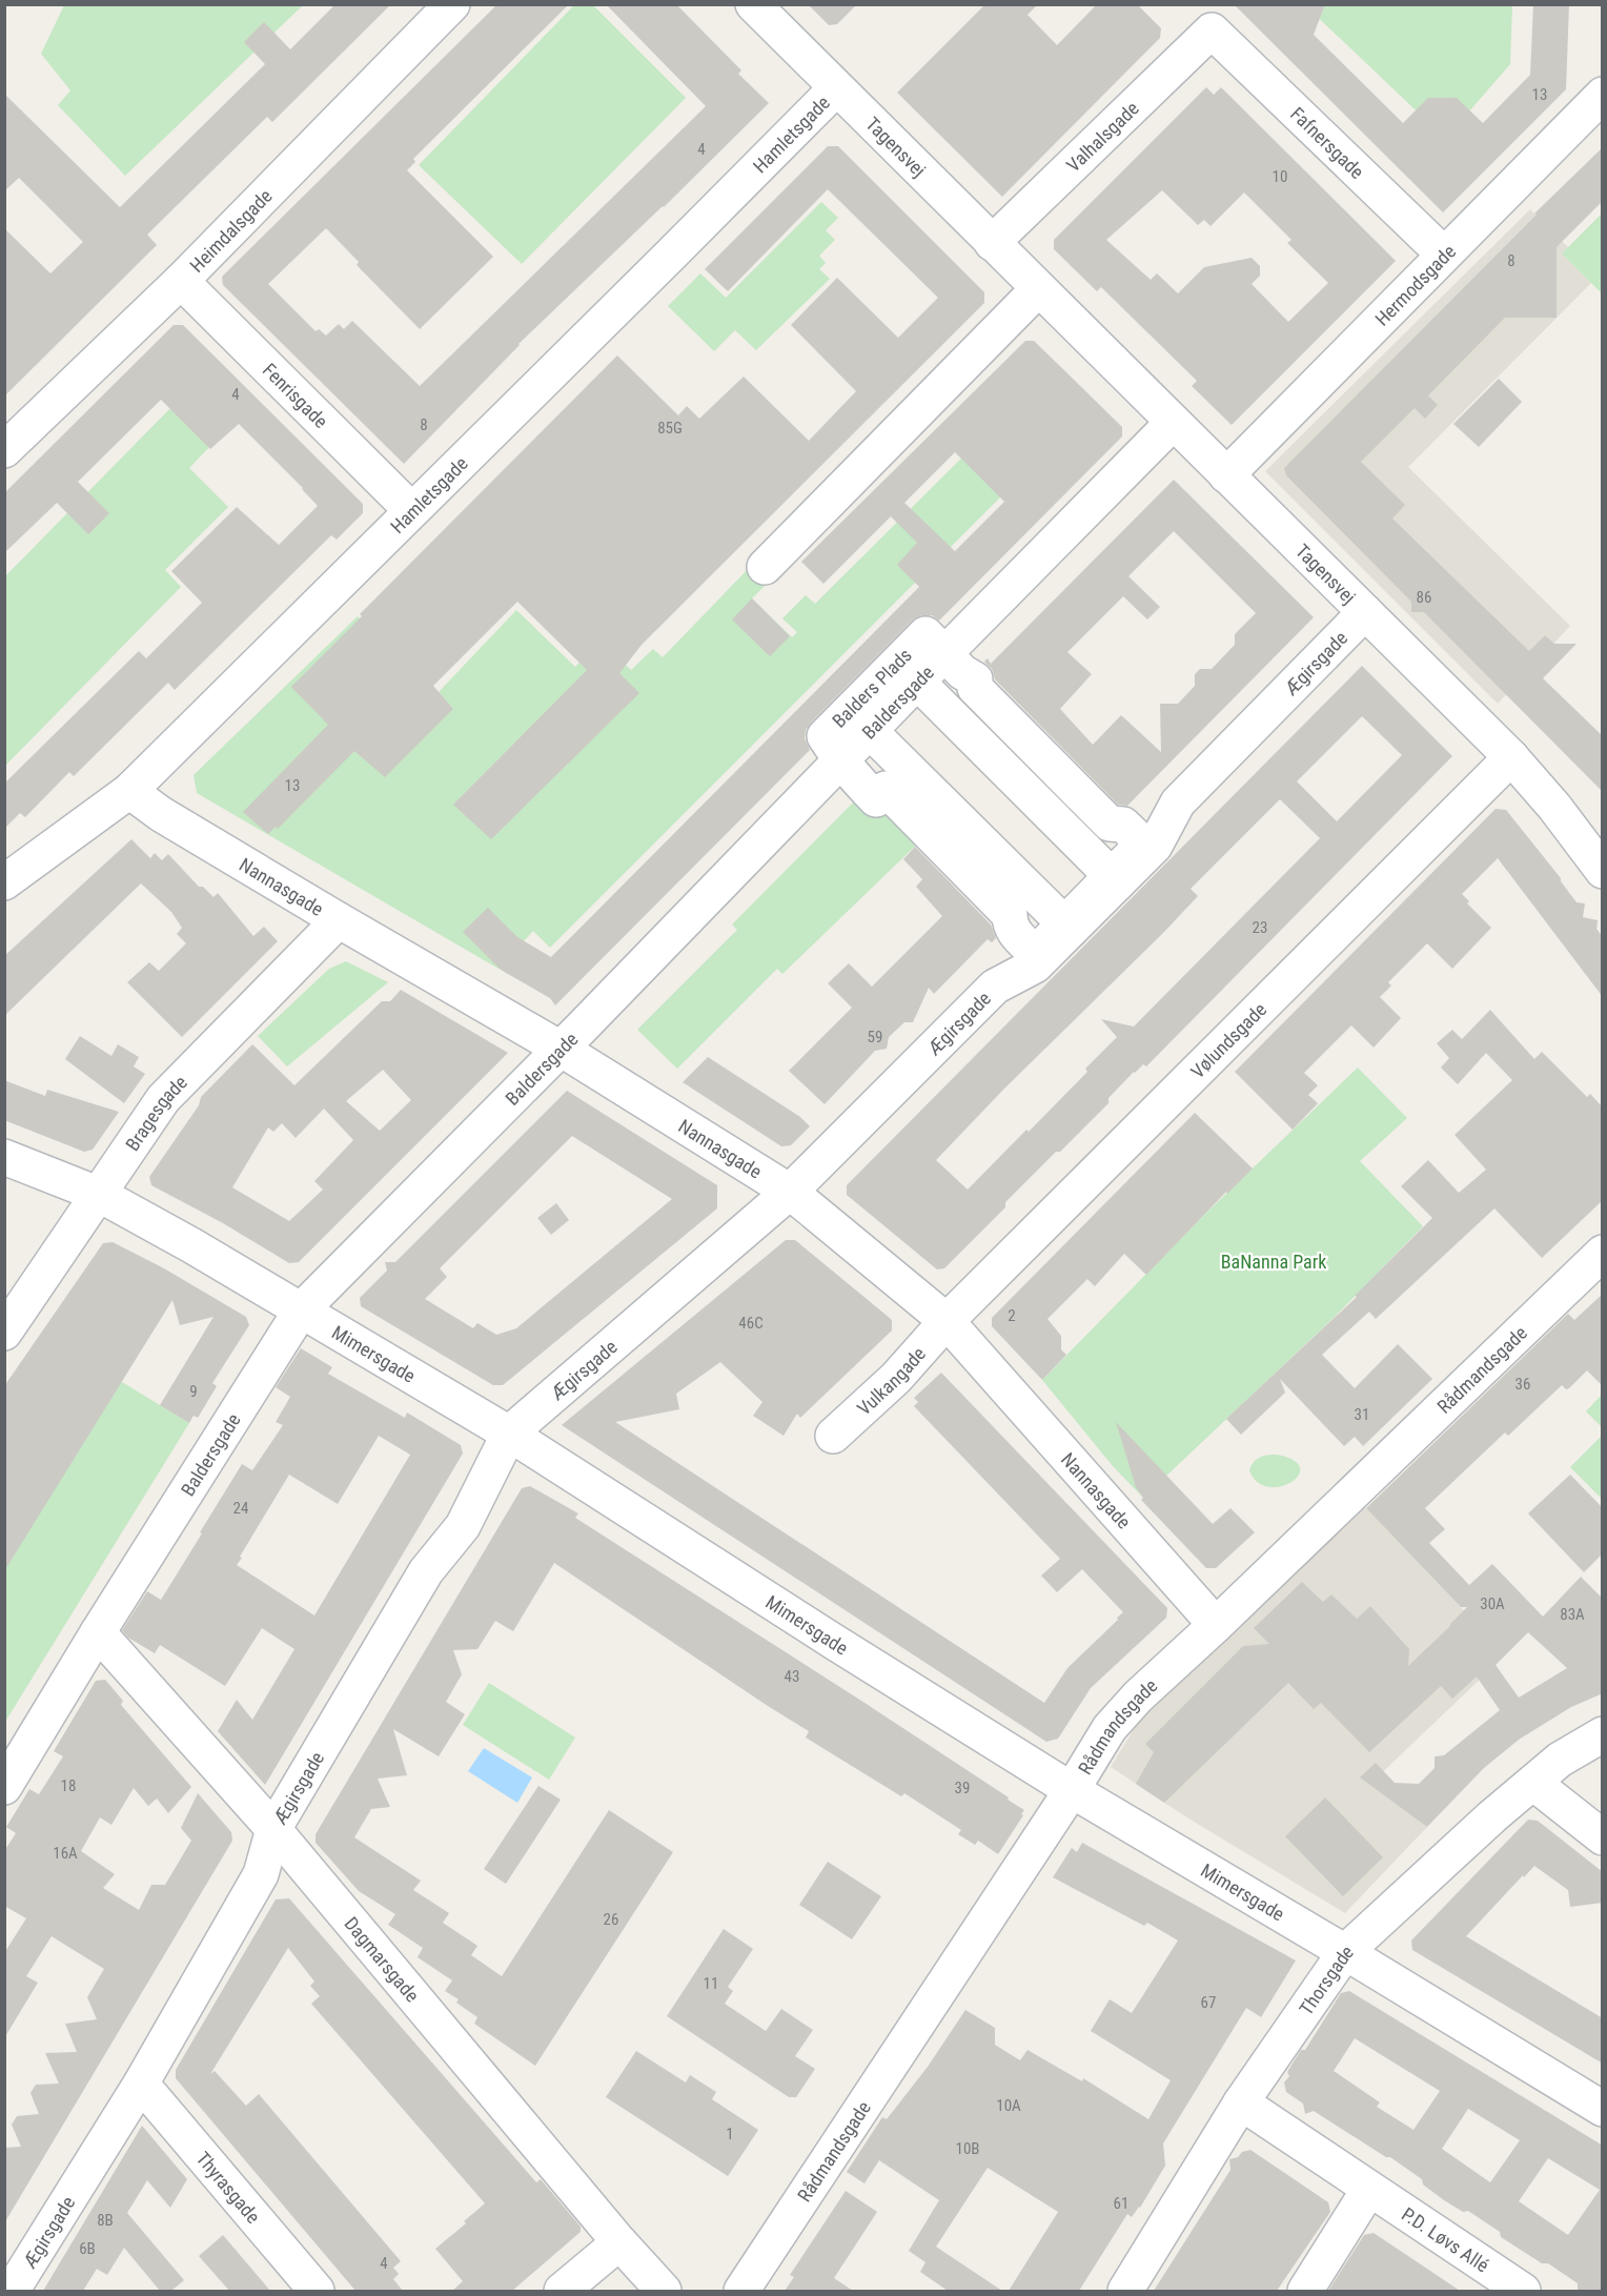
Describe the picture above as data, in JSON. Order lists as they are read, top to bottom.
{
  "streets": {
    "street": [
      "Hamletsgade",
      "Valhalsgade",
      "Fafnersgade",
      "Tagensvej",
      "Heimdalsgade",
      "Hermodsgade",
      "Fenrisgade",
      "Ægirsgade",
      "Balders Plads",
      "Baldersgade",
      "Nannasgade",
      "Vølundsgade",
      "Bragesgade",
      "Mimersgade",
      "Rådmandsgade",
      "Vulkangade",
      "Dagmarsgade",
      "Thorsgade",
      "Thyrasgade",
      "P.D. Løvs Allé"
    ]
  },
  "crossings": [
    ["Hamletsgade", "Tagensvej"],
    ["Hamletsgade", "Fenrisgade"],
    ["Hamletsgade", "Nannasgade"],
    ["Valhalsgade", "Fafnersgade"],
    ["Valhalsgade", "Tagensvej"],
    ["Fafnersgade", "Hermodsgade"],
    ["Tagensvej", "Hermodsgade"],
    ["Tagensvej", "Ægirsgade"],
    ["Tagensvej", "Baldersgade"],
    ["Tagensvej", "Vølundsgade"],
    ["Heimdalsgade", "Fenrisgade"],
    ["Ægirsgade", "Balders Plads"],
    ["Ægirsgade", "Nannasgade"],
    ["Ægirsgade", "Mimersgade"],
    ["Ægirsgade", "Dagmarsgade"],
    ["Ægirsgade", "Thyrasgade"],
    ["Balders Plads", "Baldersgade"],
    ["Baldersgade", "Nannasgade"],
    ["Baldersgade", "Mimersgade"],
    ["Baldersgade", "Dagmarsgade"],
    ["Nannasgade", "Vølundsgade"],
    ["Nannasgade", "Bragesgade"],
    ["Nannasgade", "Rådmandsgade"],
    ["Nannasgade", "Vulkangade"],
    ["Vølundsgade", "Vulkangade"],
    ["Bragesgade", "Mimersgade"],
    ["Mimersgade", "Rådmandsgade"],
    ["Mimersgade", "Thorsgade"],
    ["Thorsgade", "P.D. Løvs Allé"]
  ],
  "parks": ["BaNanna Park"],
  "house_numbers": [
    "13",
    "4",
    "10",
    "8",
    "4",
    "8",
    "85G",
    "86",
    "13",
    "23",
    "59",
    "2",
    "46C",
    "36",
    "9",
    "31",
    "24",
    "30A",
    "83A",
    "43",
    "18",
    "39",
    "16A",
    "26",
    "11",
    "67",
    "10A",
    "1",
    "10B",
    "61",
    "8B",
    "6B",
    "4"
  ]
}
